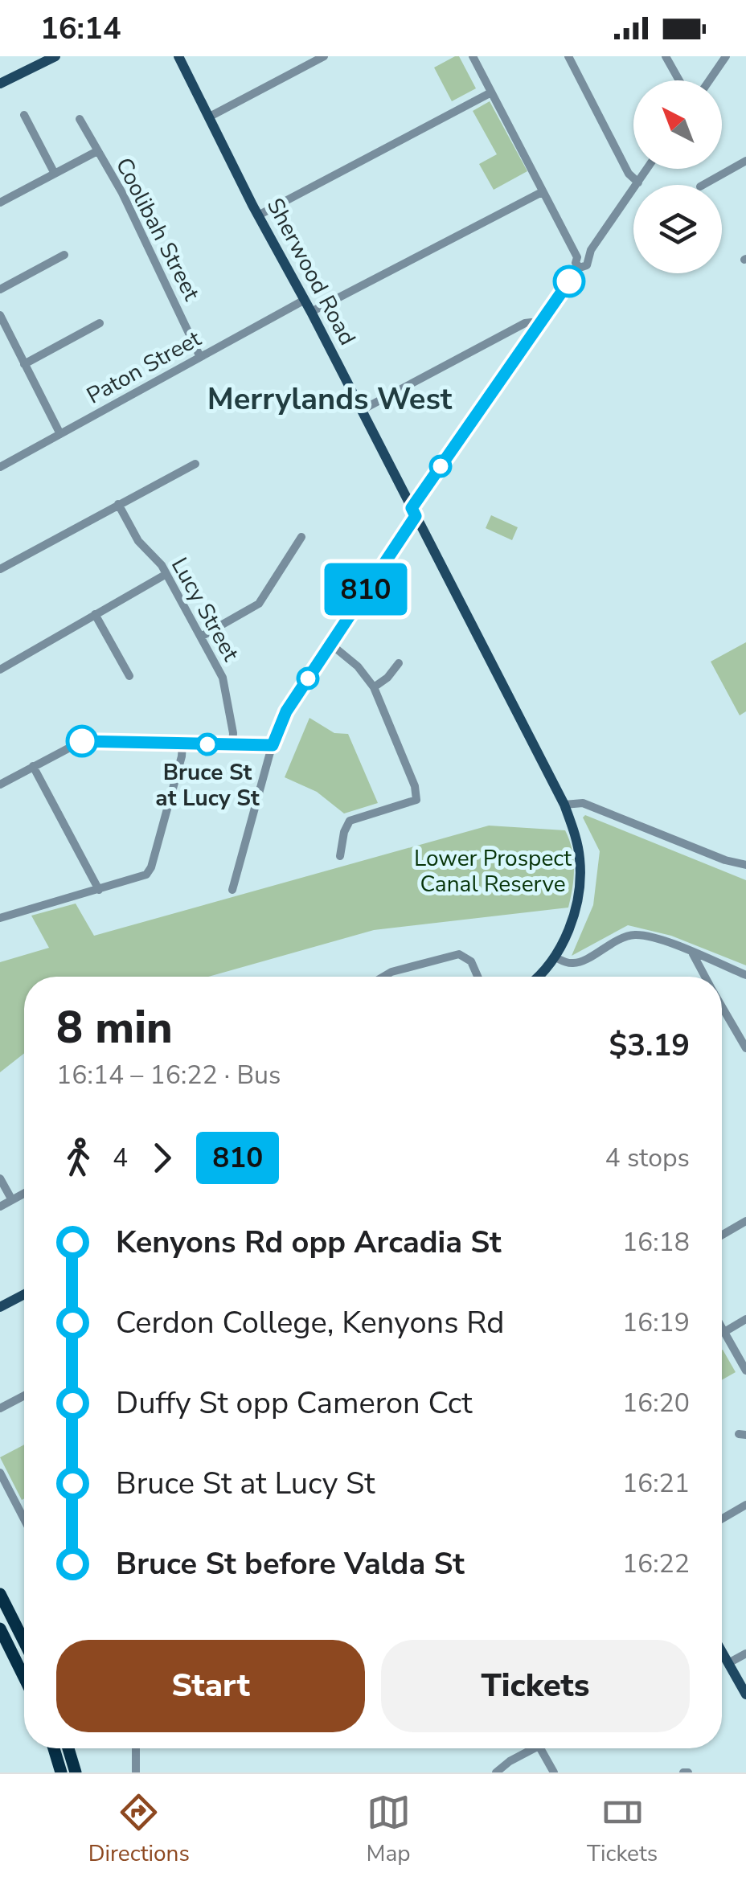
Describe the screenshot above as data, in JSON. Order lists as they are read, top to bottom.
{
  "streets": {
    "main road": ["Sherwood Road"],
    "street": ["Coolibah Street", "Paton Street", "Lucy Street"]
  },
  "crossings": [
    ["Coolibah Street", "Paton Street"],
    ["Sherwood Road", "Paton Street"]
  ],
  "districts": ["Merrylands West"],
  "parks": ["Lower Prospect Canal Reserve"],
  "places": ["Bruce St at Lucy St"],
  "lines": ["bus line 810"],
  "north": "top left",
  "page": {
    "status": "16:14",
    "on_map": "810",
    "heading": ["8 min", "16:14 – 16:22 · Bus", "$3.19"],
    "legs": ["4", "810", "4 stops"],
    "list": [
      {
        "name": "Kenyons Rd opp Arcadia St",
        "value": "16:18"
      },
      {
        "name": "Cerdon College, Kenyons Rd",
        "value": "16:19"
      },
      {
        "name": "Duffy St opp Cameron Cct",
        "value": "16:20"
      },
      {
        "name": "Bruce St at Lucy St",
        "value": "16:21"
      },
      {
        "name": "Bruce St before Valda St",
        "value": "16:22"
      }
    ],
    "buttons": ["Start", "Tickets"],
    "tabs": ["Directions", "Map", "Tickets"]
  }
}
